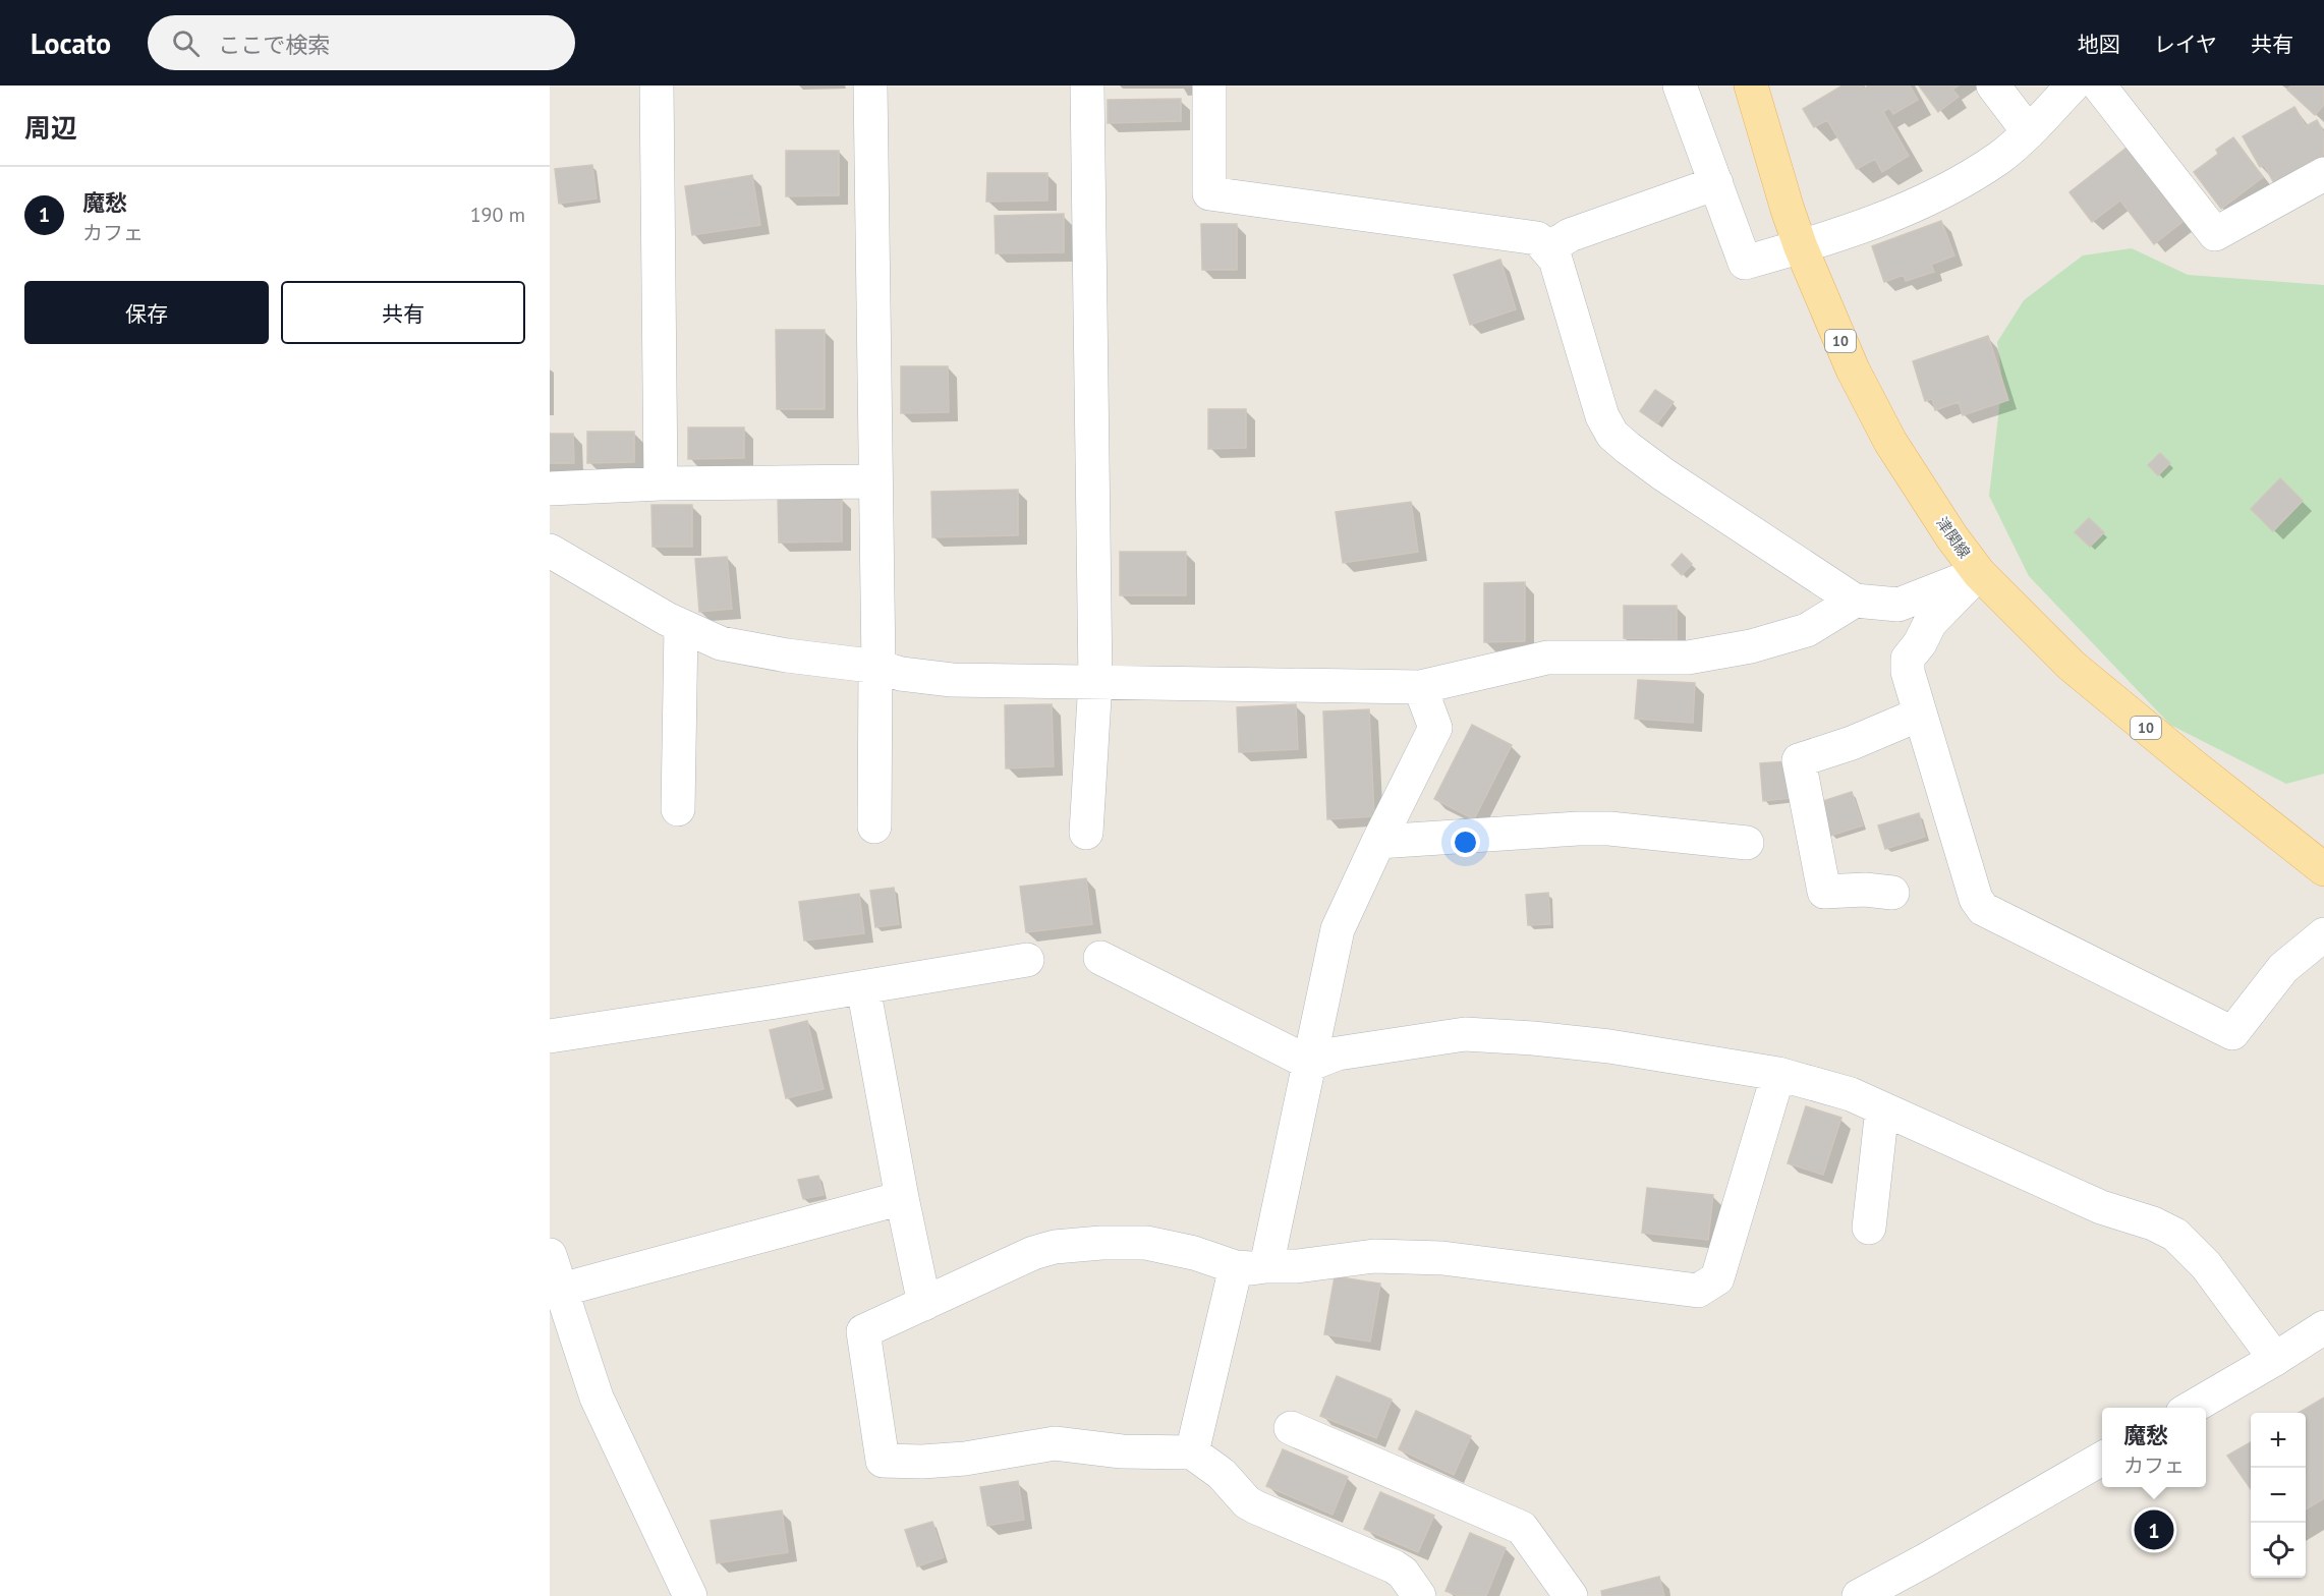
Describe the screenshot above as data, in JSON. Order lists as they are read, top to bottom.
{
  "streets": {
    "main road": ["10", "津関線"]
  },
  "page": {
    "header": "Locato",
    "search": "ここで検索",
    "nav": ["地図", "レイヤ", "共有"],
    "heading": "周辺",
    "list": [
      {
        "mark": "1",
        "name": "魔愁",
        "note": "カフェ",
        "value": "190 m"
      }
    ],
    "buttons": ["保存", "共有"],
    "popup": ["魔愁", "カフェ"],
    "map_buttons": ["+", "−"],
    "pins": "1"
  }
}
